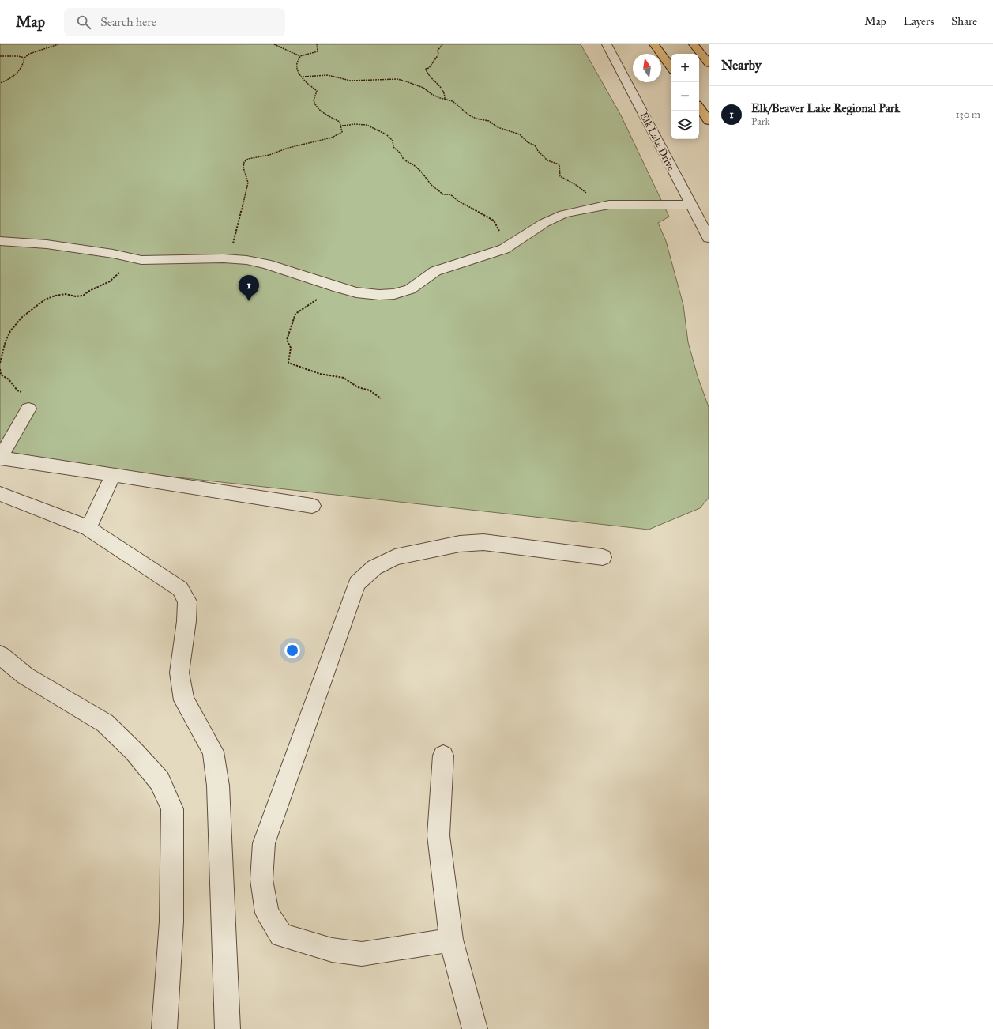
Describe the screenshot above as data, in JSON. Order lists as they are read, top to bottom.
{
  "streets": {
    "street": ["Elk Lake Drive"]
  },
  "north": "top",
  "page": {
    "header": "Map",
    "search": "Search here",
    "nav": ["Map", "Layers", "Share"],
    "heading": "Nearby",
    "map_buttons": ["+", "−"],
    "list": [
      {
        "mark": "1",
        "name": "Elk/Beaver Lake Regional Park",
        "note": "Park",
        "value": "130 m"
      }
    ],
    "pins": "1"
  }
}
